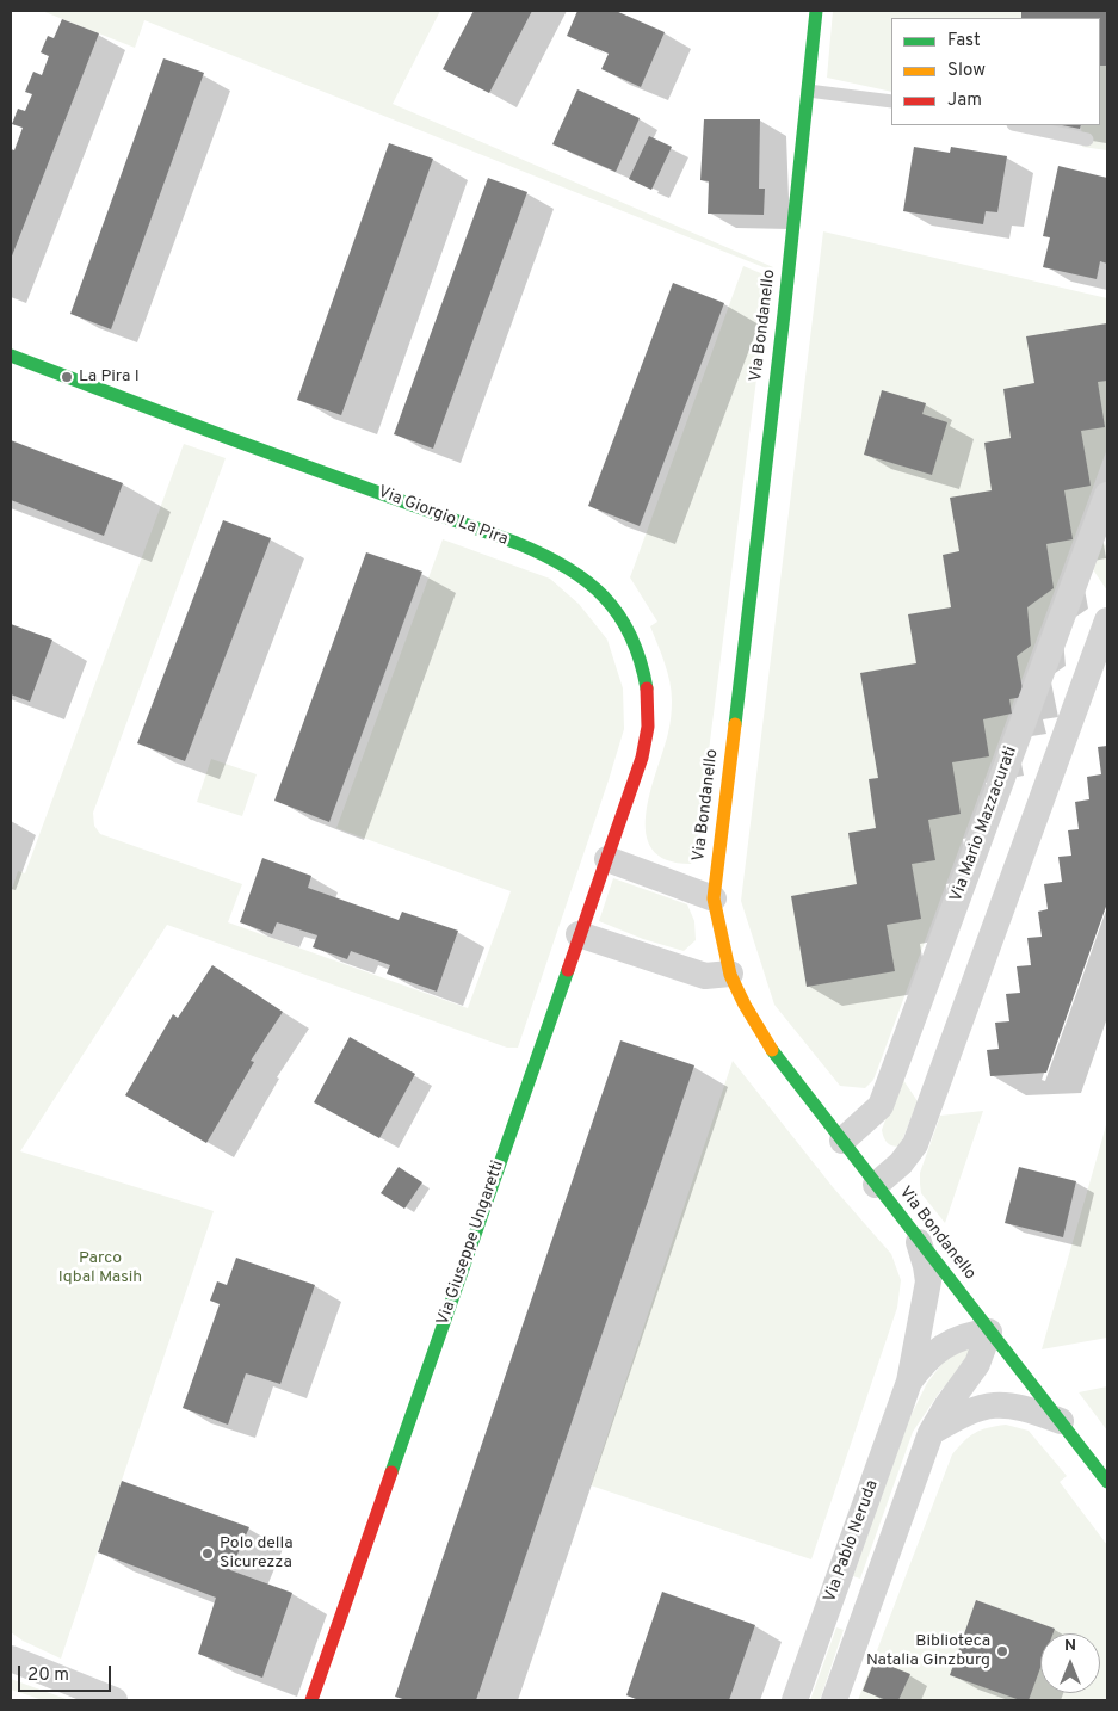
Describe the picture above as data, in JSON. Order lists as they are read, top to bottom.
{
  "streets": {
    "street": [
      "Via Bondanello",
      "Via Giorgio La Pira",
      "Via Mario Mazzacurati",
      "Via Giuseppe Ungaretti",
      "Via Pablo Neruda"
    ]
  },
  "crossings": [
    ["Via Bondanello", "Via Mario Mazzacurati"],
    ["Via Bondanello", "Via Pablo Neruda"],
    ["Via Giorgio La Pira", "Via Giuseppe Ungaretti"]
  ],
  "parks": ["Parco Iqbal Masih"],
  "places": ["La Pira I", "Polo della Sicurezza", "Biblioteca Natalia Ginzburg"],
  "legend": ["Fast", "Slow", "Jam"],
  "scale_bar": "20 m",
  "north": "top"
}
